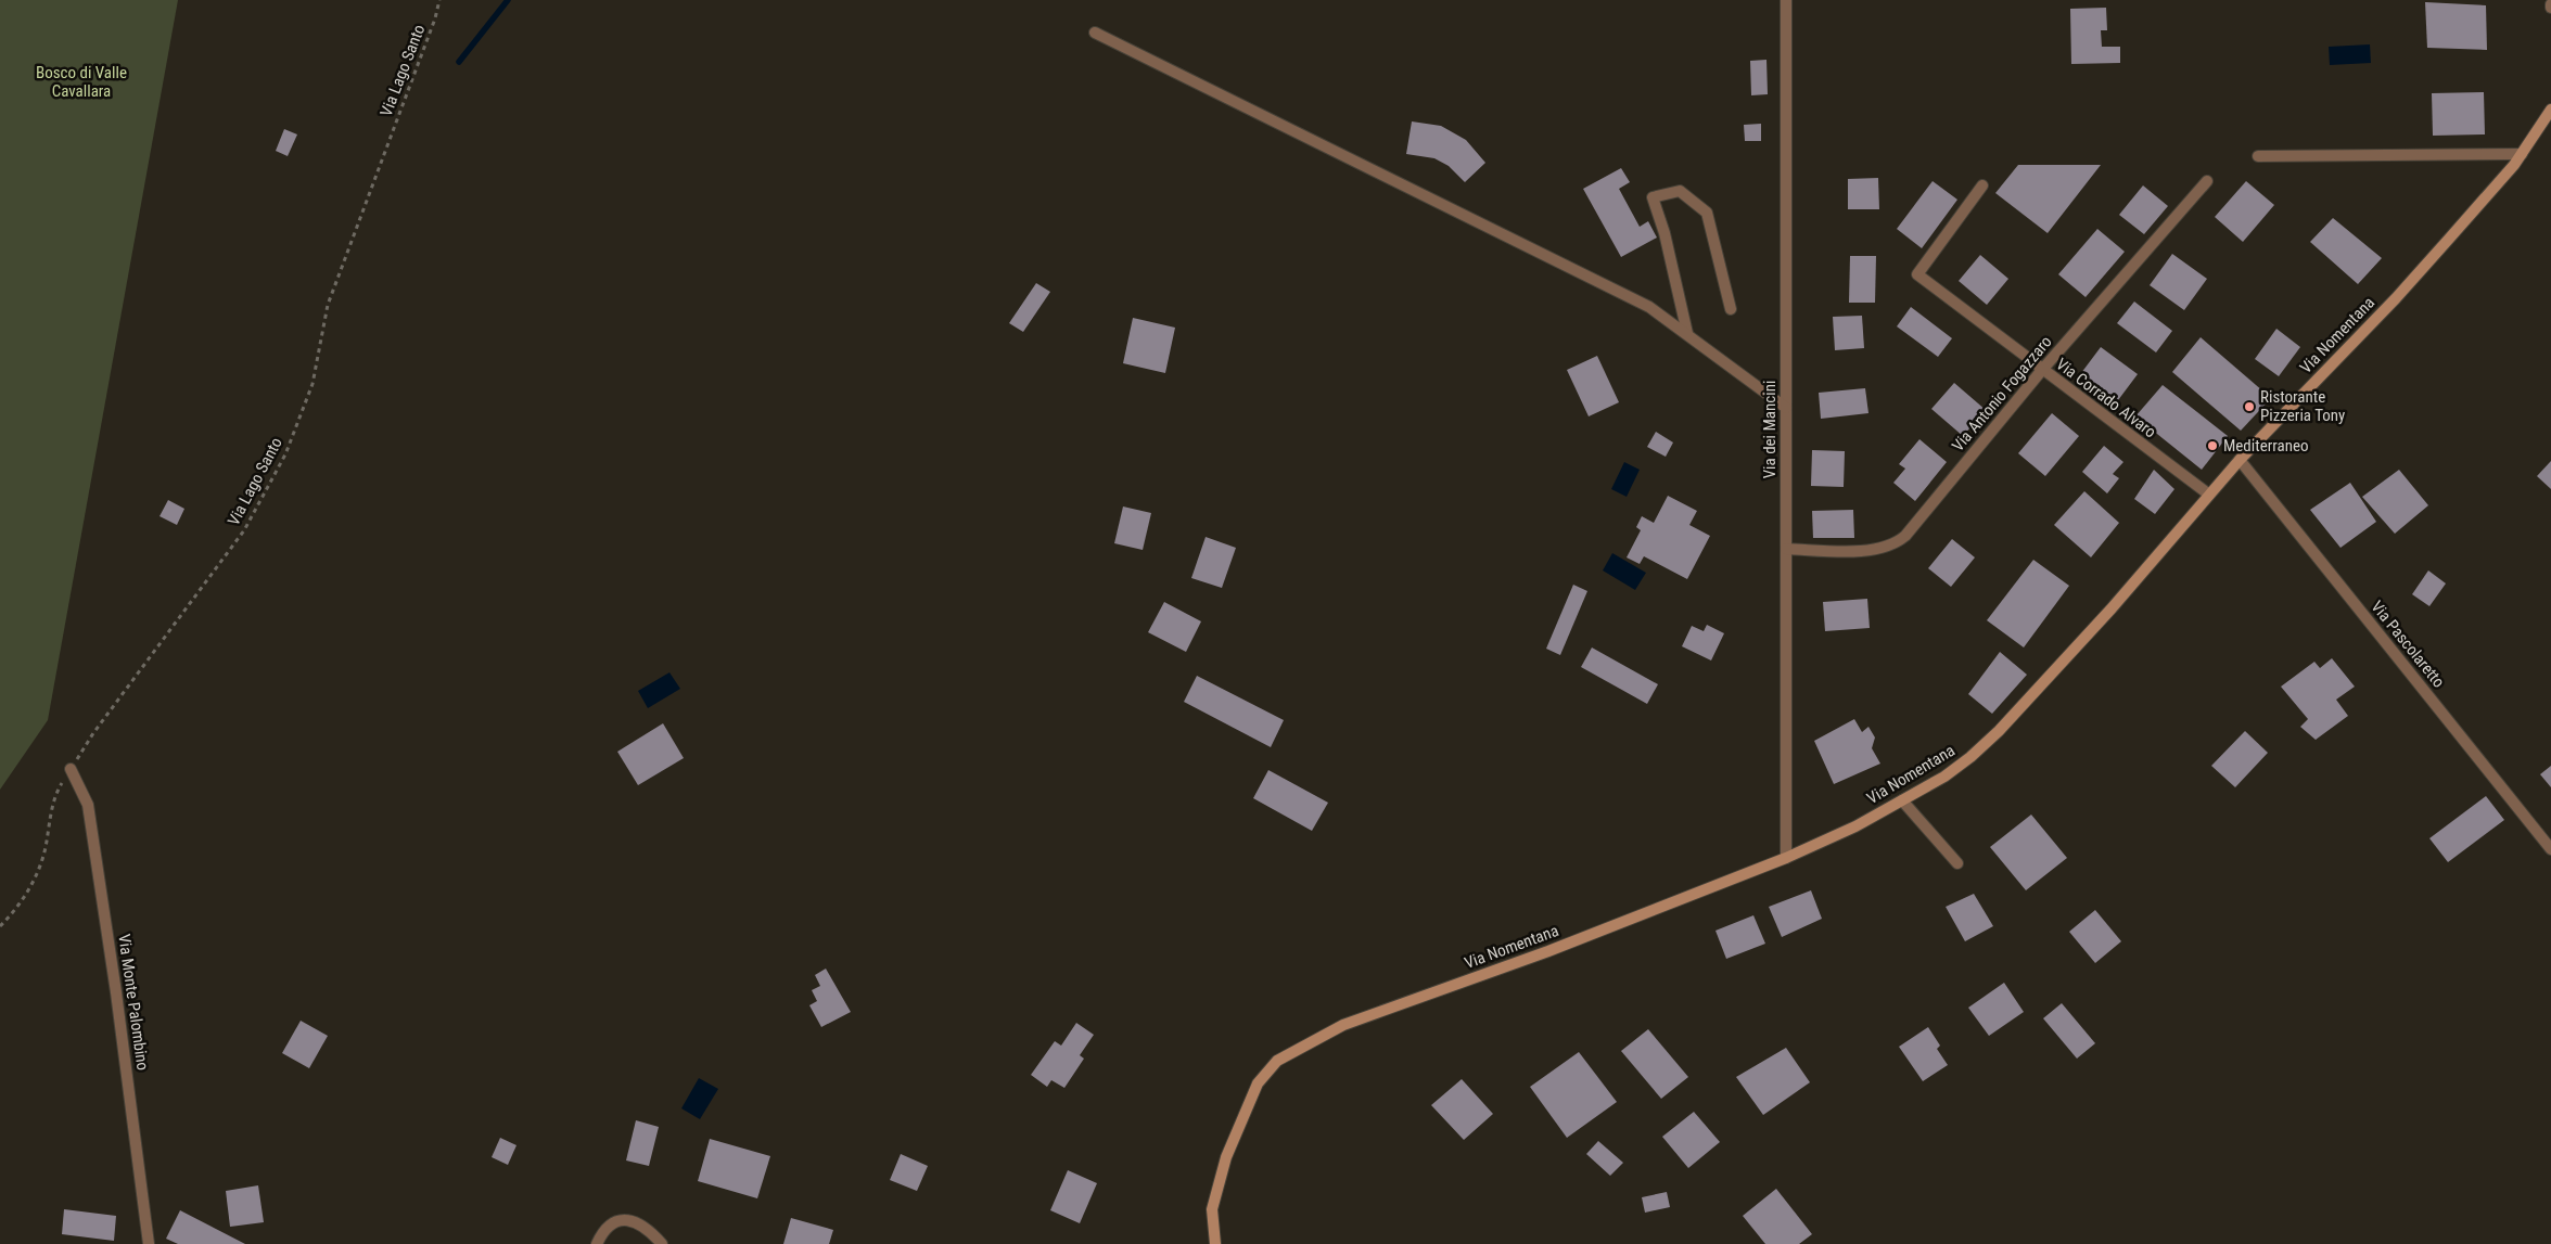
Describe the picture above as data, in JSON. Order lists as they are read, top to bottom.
{
  "streets": {
    "main road": ["Via Nomentana"],
    "street": [
      "Via Antonio Fogazzaro",
      "Via Corrado Alvaro",
      "Via dei Mancini",
      "Via Pascolaretto",
      "Via Monte Palombino"
    ],
    "path": ["Via Lago Santo"]
  },
  "crossings": [
    ["Via Lago Santo", "Via Monte Palombino"],
    ["Via Nomentana", "Via Corrado Alvaro"],
    ["Via Nomentana", "Via dei Mancini"],
    ["Via Nomentana", "Via Pascolaretto"],
    ["Via Antonio Fogazzaro", "Via Corrado Alvaro"],
    ["Via Antonio Fogazzaro", "Via dei Mancini"]
  ],
  "parks": ["Bosco di Valle Cavallara"],
  "places": ["Ristorante Pizzeria Tony", "Mediterraneo"]
}
